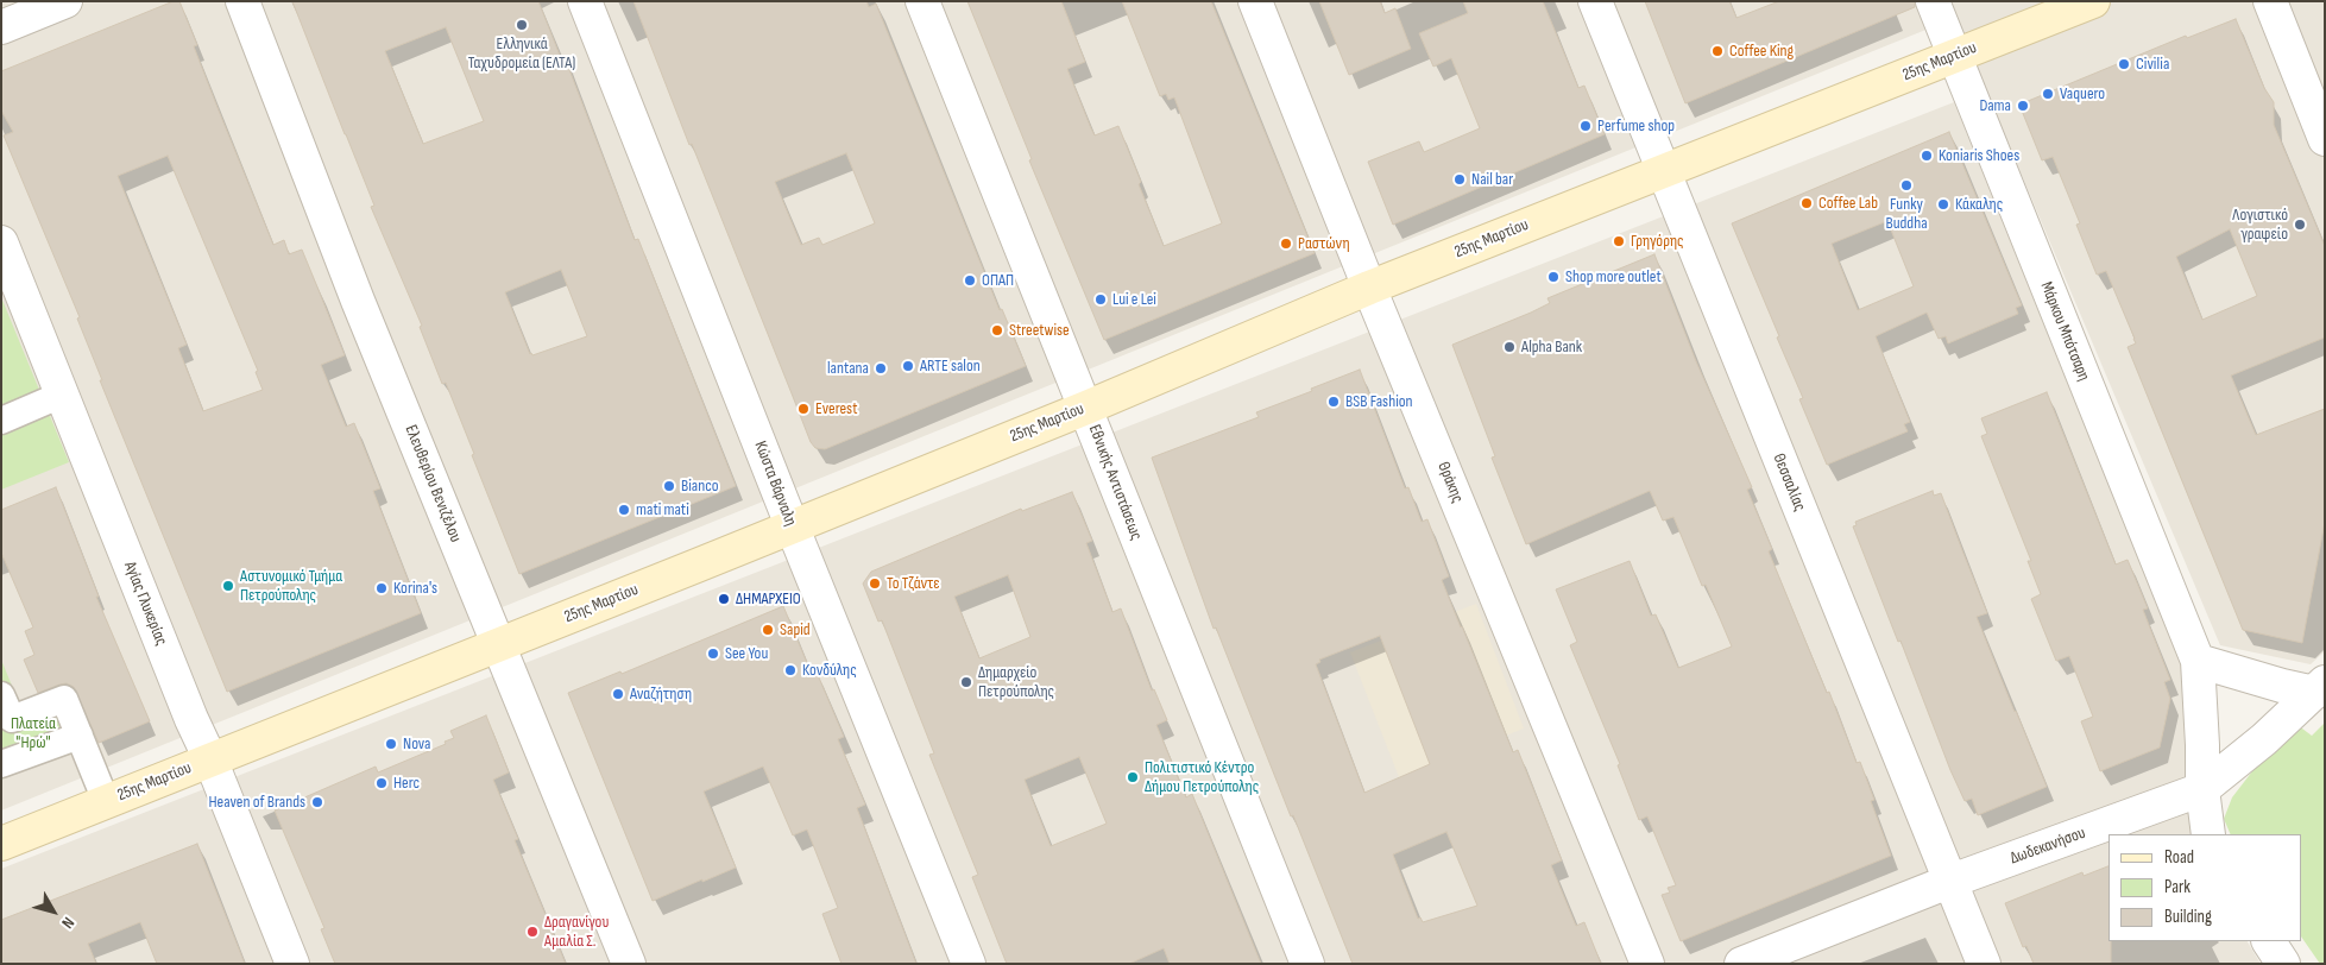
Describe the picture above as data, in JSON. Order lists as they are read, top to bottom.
{
  "streets": {
    "main road": ["25ης Μαρτίου"],
    "street": [
      "Μάρκου Μπότσαρη",
      "Εθνικής Αντιστάσεως",
      "Θράκης",
      "Θεσσαλίας",
      "Ελευθερίου Βενιζέλου",
      "Κώστα Βάρναλη",
      "Αγίας Γλυκερίας",
      "Δωδεκανήσου"
    ]
  },
  "crossings": [
    ["25ης Μαρτίου", "Μάρκου Μπότσαρη"],
    ["25ης Μαρτίου", "Εθνικής Αντιστάσεως"],
    ["25ης Μαρτίου", "Θράκης"],
    ["25ης Μαρτίου", "Θεσσαλίας"],
    ["25ης Μαρτίου", "Ελευθερίου Βενιζέλου"],
    ["25ης Μαρτίου", "Κώστα Βάρναλη"],
    ["25ης Μαρτίου", "Αγίας Γλυκερίας"],
    ["Μάρκου Μπότσαρη", "Δωδεκανήσου"],
    ["Θεσσαλίας", "Δωδεκανήσου"]
  ],
  "parks": ["Πλατεία \"Ηρώ\""],
  "places": [
    "Ελληνικά Ταχυδρομεία (ΕΛΤΑ)",
    "Coffee King",
    "Civilia",
    "Vaquero",
    "Dama",
    "Perfume shop",
    "Koniaris Shoes",
    "Nail bar",
    "Funky Buddha",
    "Coffee Lab",
    "Κάκαλης",
    "Λογιστικό γραφείο",
    "Γρηγόρης",
    "Ραστώνη",
    "Shop more outlet",
    "ΟΠΑΠ",
    "Lui e Lei",
    "Streetwise",
    "Alpha Bank",
    "ARTE salon",
    "lantana",
    "BSB Fashion",
    "Everest",
    "Bianco",
    "mati mati",
    "Το Τζάντε",
    "Αστυνομικό Τμήμα Πετρούπολης",
    "Korina's",
    "ΔΗΜΑΡΧΕΙΟ",
    "Sapid",
    "See You",
    "Κονδύλης",
    "Δημαρχείο Πετρούπολης",
    "Αναζήτηση",
    "Nova",
    "Πολιτιστικό Κέντρο Δήμου Πετρούπολης",
    "Herc",
    "Heaven of Brands",
    "Δραγανίγου Αμαλία Σ."
  ],
  "legend": ["Road", "Park", "Building"],
  "north": "bottom right"
}
